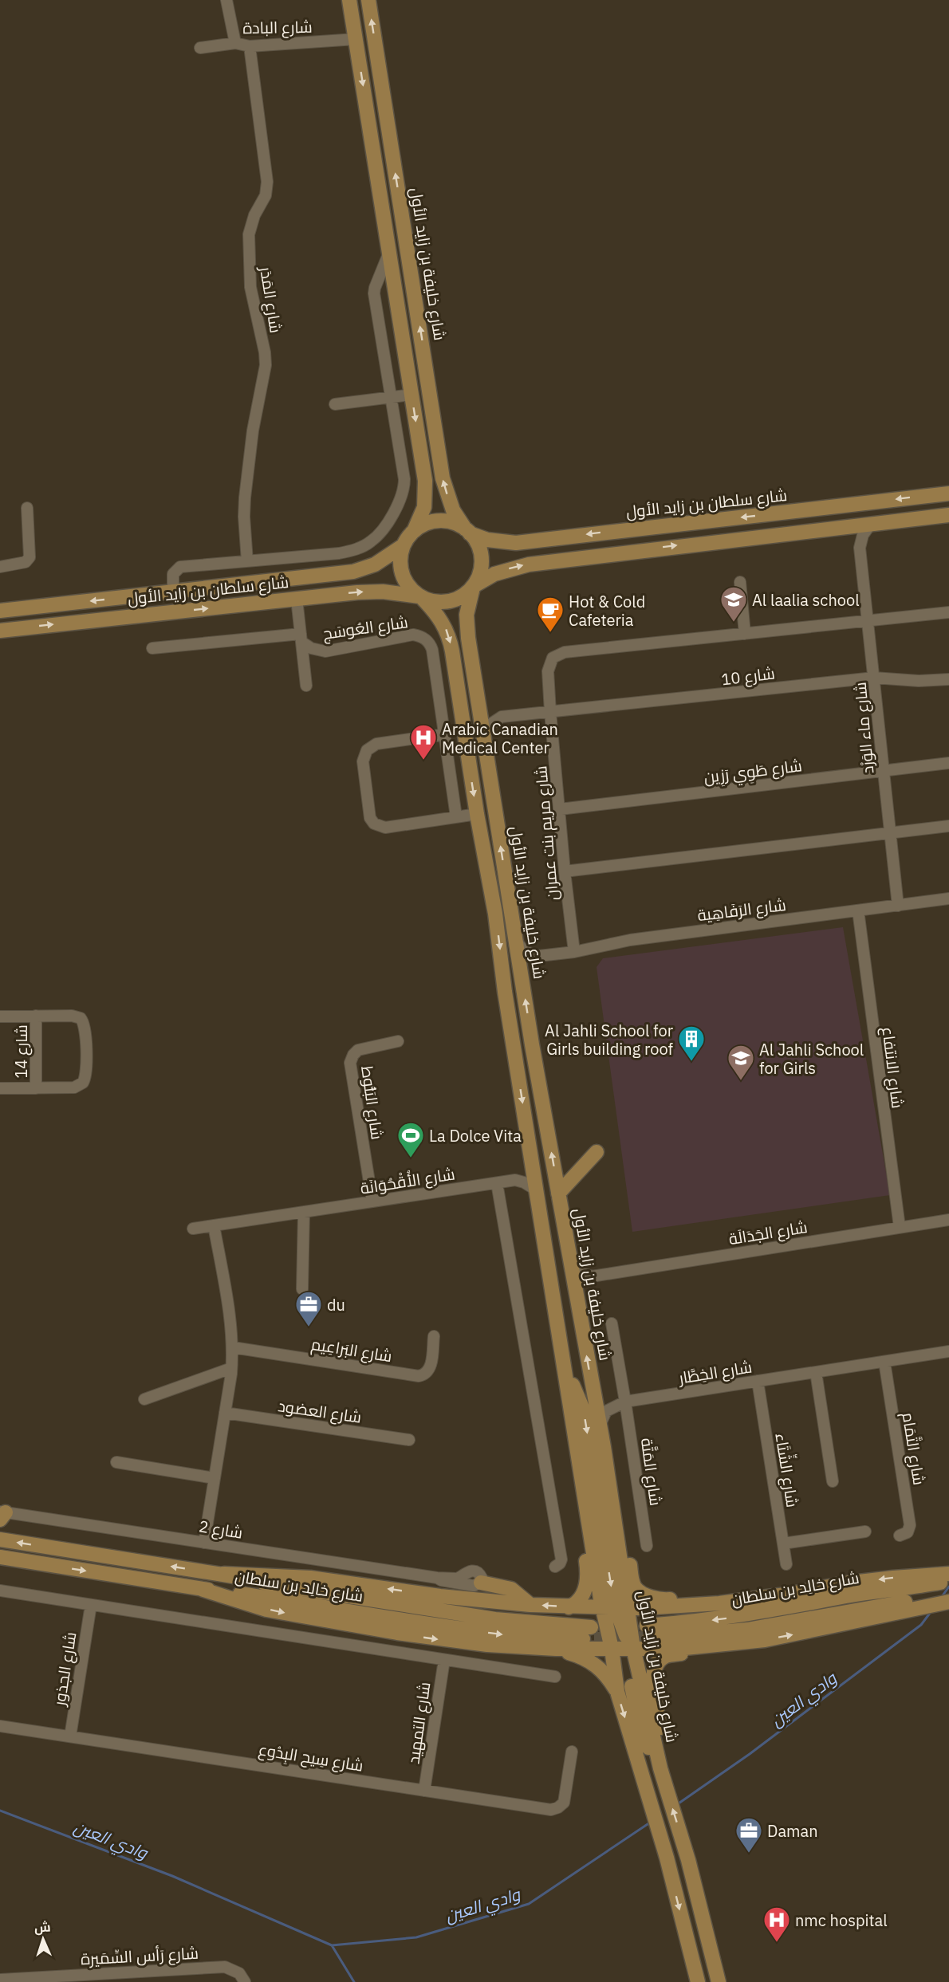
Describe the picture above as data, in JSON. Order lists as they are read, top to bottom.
{
  "streets": {
    "main road": ["شارع خليفة بن زايد الأول", "شارع سلطان بن زايد الأول", "شارع خالِد بن سلطان"],
    "street": [
      "شارع البادة",
      "شارع المَدَر",
      "شارع العُوسَج",
      "شارع 10",
      "شارع ماء الوَرْد",
      "شارع طَوِي رَزِين",
      "شارع مريم بنت عمران",
      "شارع الرَفَاهِية",
      "شارع 14",
      "شارع الانتفاع",
      "شارع البَلُّوط",
      "شارع الأُقْحُوَانَة",
      "شارع الجَدَالَة",
      "شارع البَراعِيم",
      "شارع الخِطَّار",
      "شارع العضود",
      "شارع التَّمَام",
      "شارع الشِّتَاء",
      "شارع المَتَّة",
      "شارع 2",
      "شارع الجذور",
      "شارع التمهيد",
      "شارع سِيح البِدُوع",
      "شارع رَأس السِّمَيرة"
    ]
  },
  "crossings": [
    ["شارع البادة", "شارع المَدَر"],
    ["شارع خليفة بن زايد الأول", "شارع سلطان بن زايد الأول"],
    ["شارع خليفة بن زايد الأول", "شارع الخِطَّار"],
    ["شارع سلطان بن زايد الأول", "شارع العُوسَج"],
    ["شارع 10", "شارع ماء الوَرْد"],
    ["شارع 10", "شارع مريم بنت عمران"],
    ["شارع ماء الوَرْد", "شارع طَوِي رَزِين"],
    ["شارع ماء الوَرْد", "شارع مريم بنت عمران"],
    ["شارع ماء الوَرْد", "شارع الرَفَاهِية"],
    ["شارع طَوِي رَزِين", "شارع مريم بنت عمران"],
    ["شارع مريم بنت عمران", "شارع الرَفَاهِية"],
    ["شارع الرَفَاهِية", "شارع الانتفاع"],
    ["شارع الانتفاع", "شارع الجَدَالَة"],
    ["شارع البَلُّوط", "شارع الأُقْحُوَانَة"],
    ["شارع الخِطَّار", "شارع التَّمَام"],
    ["شارع الخِطَّار", "شارع الشِّتَاء"],
    ["شارع الخِطَّار", "شارع المَتَّة"],
    ["شارع الجذور", "شارع سِيح البِدُوع"],
    ["شارع التمهيد", "شارع سِيح البِدُوع"]
  ],
  "water": ["وادي العين"],
  "places": {
    "school or university": ["Al laalia school", "Al Jahli School for Girls"],
    "cafe": ["Hot & Cold Cafeteria"],
    "hospital": ["Arabic Canadian Medical Center", "nmc hospital"],
    "building": ["Al Jahli School for Girls building roof"],
    "sports": ["La Dolce Vita"],
    "office": ["du", "Daman"]
  },
  "north": "top"
}
